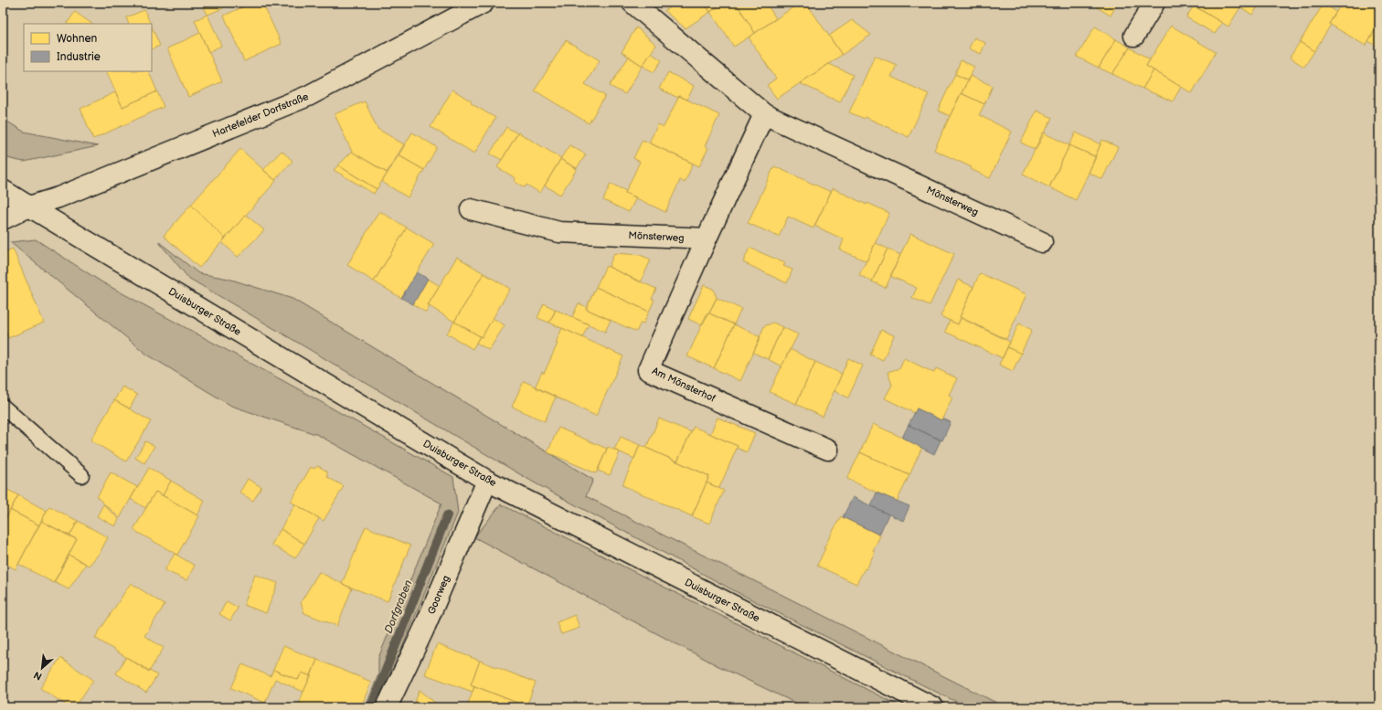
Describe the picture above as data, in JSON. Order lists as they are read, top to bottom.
{
  "streets": {
    "main road": [
      "Hartefelder Dorfstraße",
      "Mönsterweg",
      "Duisburger Straße",
      "Am Mönsterhof",
      "Goorweg"
    ]
  },
  "crossings": [
    ["Hartefelder Dorfstraße", "Duisburger Straße"],
    ["Mönsterweg", "Am Mönsterhof"],
    ["Duisburger Straße", "Goorweg"]
  ],
  "water": ["Dorfgraben"],
  "legend": ["Wohnen", "Industrie"],
  "north": "bottom left"
}
